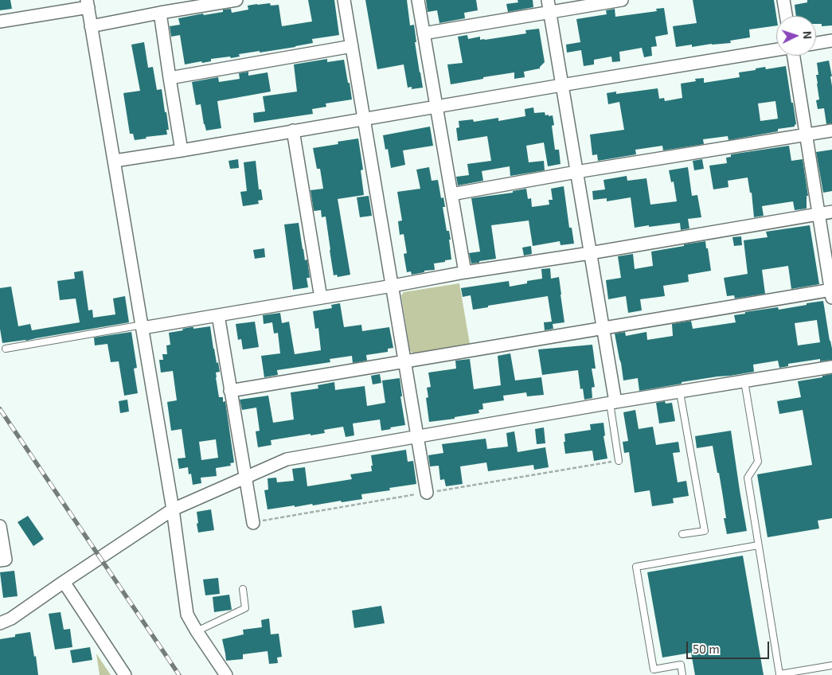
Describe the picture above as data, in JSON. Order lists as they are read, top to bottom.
{
  "scale_bar": "50 m",
  "north": "right"
}
